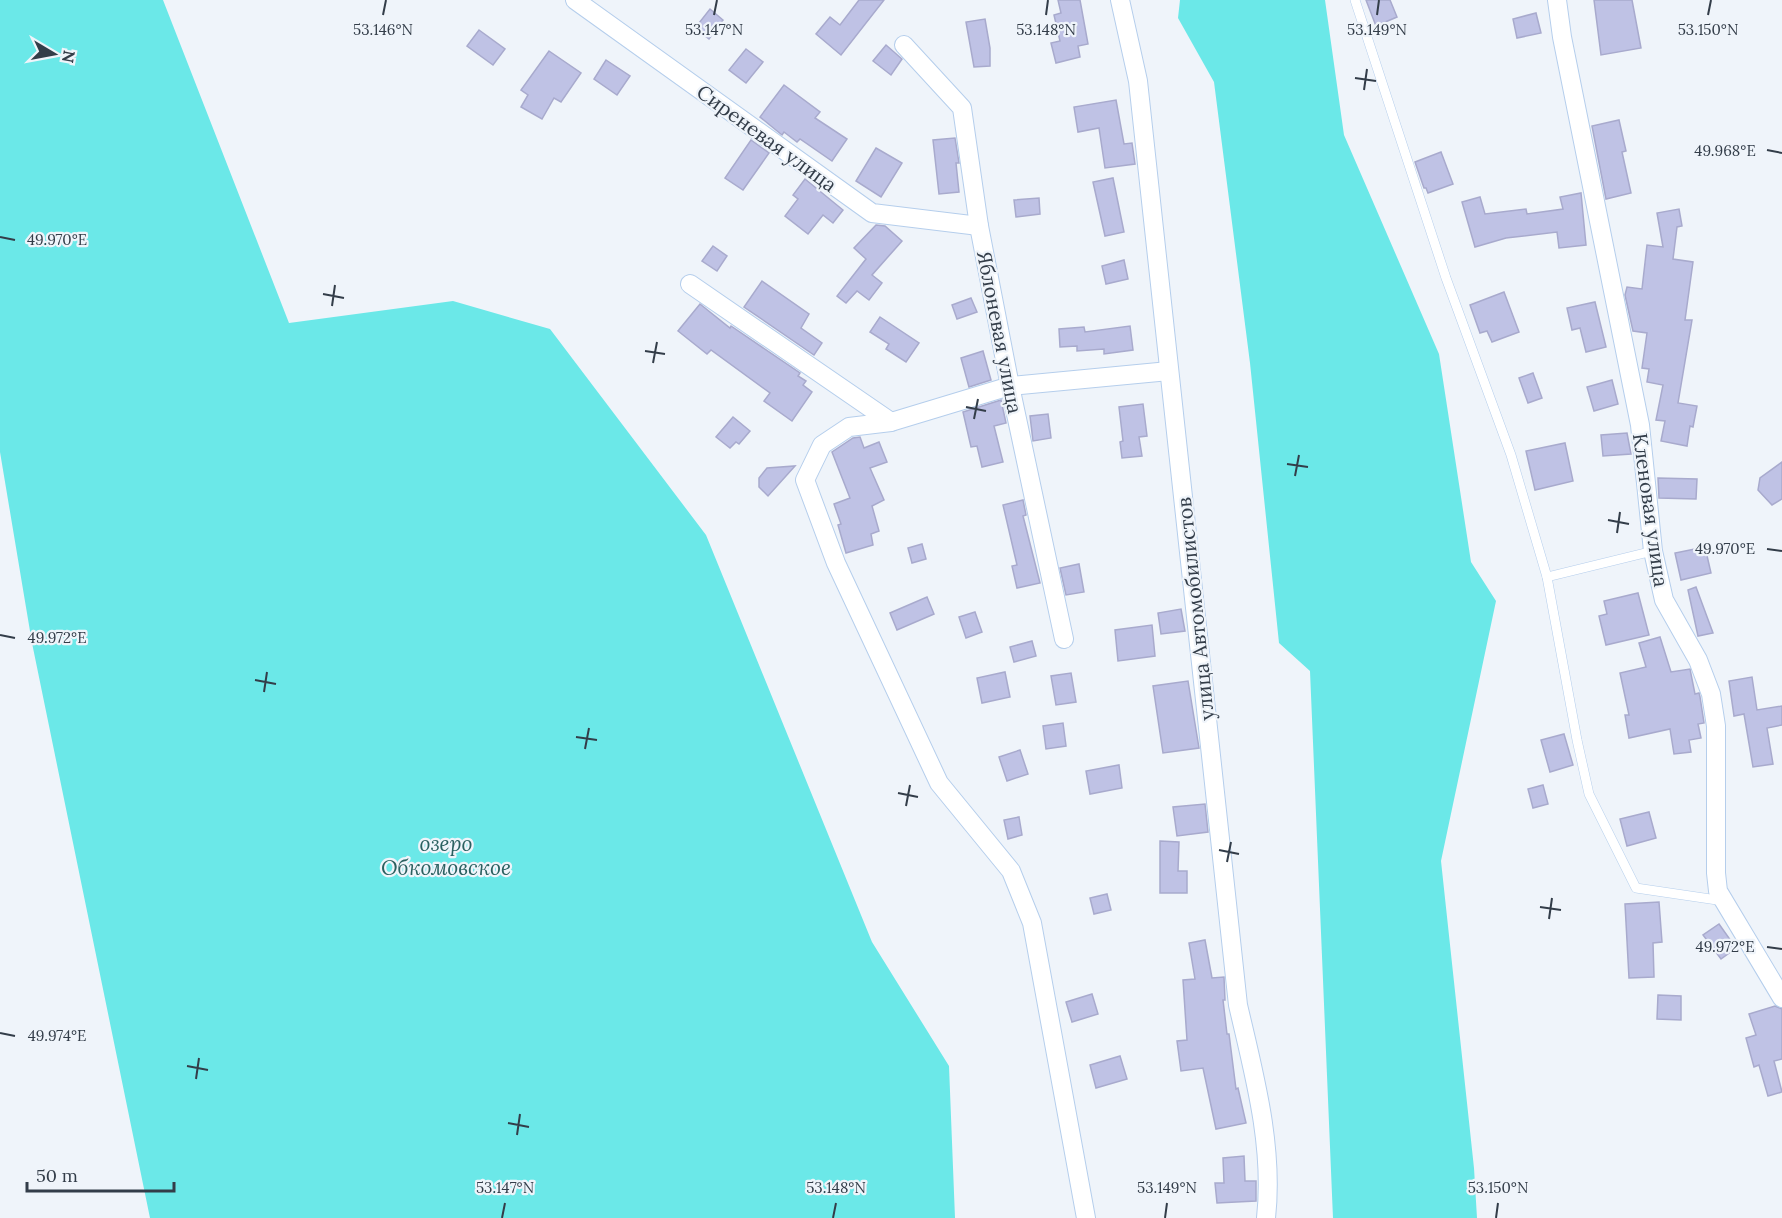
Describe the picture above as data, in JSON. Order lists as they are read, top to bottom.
{
  "streets": {
    "street": [
      "Сиреневая улица",
      "Яблоневая улица",
      "Кленовая улица",
      "улица Автомобилистов"
    ]
  },
  "crossings": [
    ["Сиреневая улица", "Яблоневая улица"]
  ],
  "water": ["озеро Обкомовское"],
  "scale_bar": "50 m",
  "north": "right",
  "coordinates": [
    "53.146°N",
    "53.147°N",
    "53.148°N",
    "53.149°N",
    "53.150°N",
    "49.968°E",
    "49.970°E",
    "49.972°E",
    "49.974°E"
  ]
}
